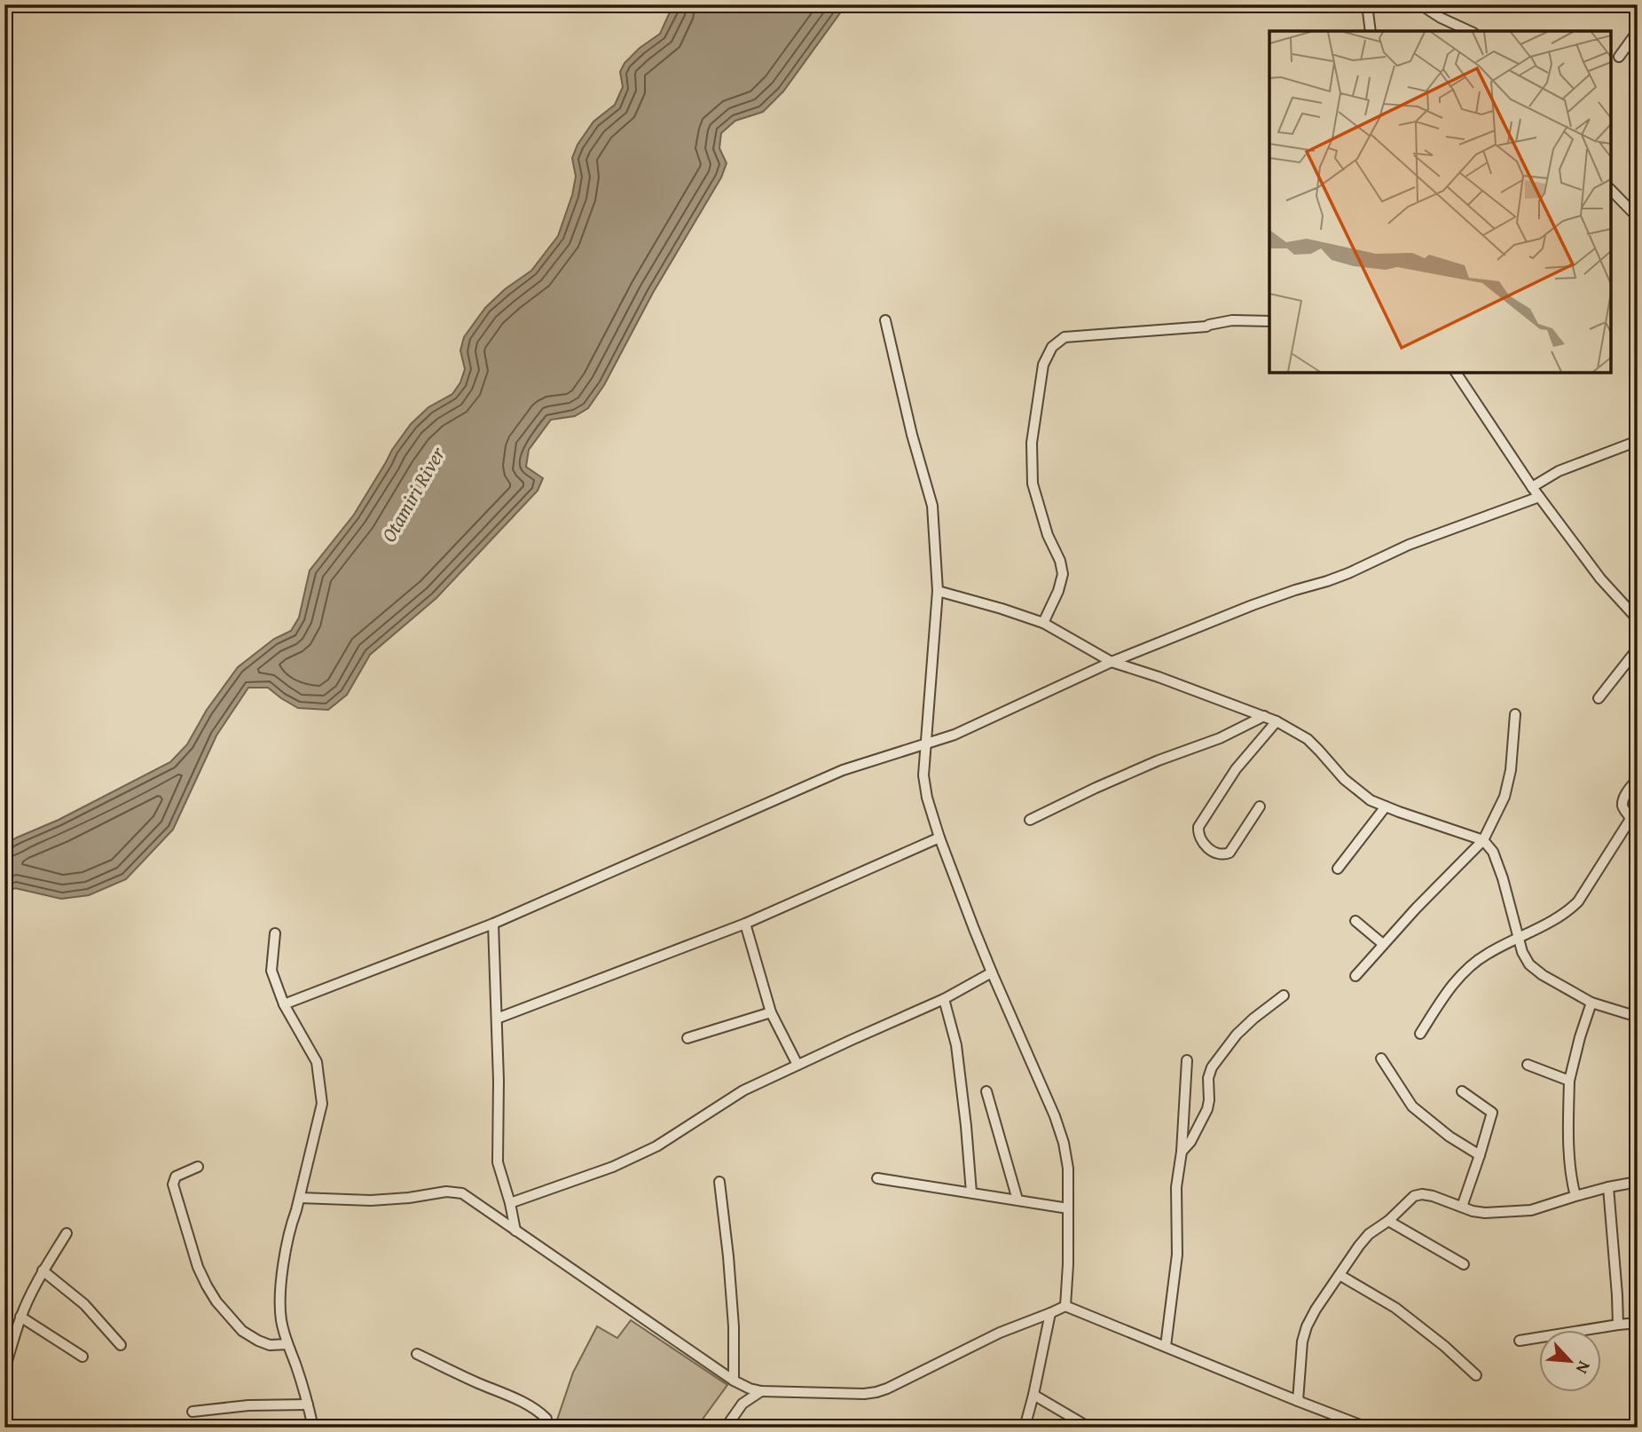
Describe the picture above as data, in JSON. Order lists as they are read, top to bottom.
{
  "water": ["Otamiri River"],
  "north": "bottom right"
}
